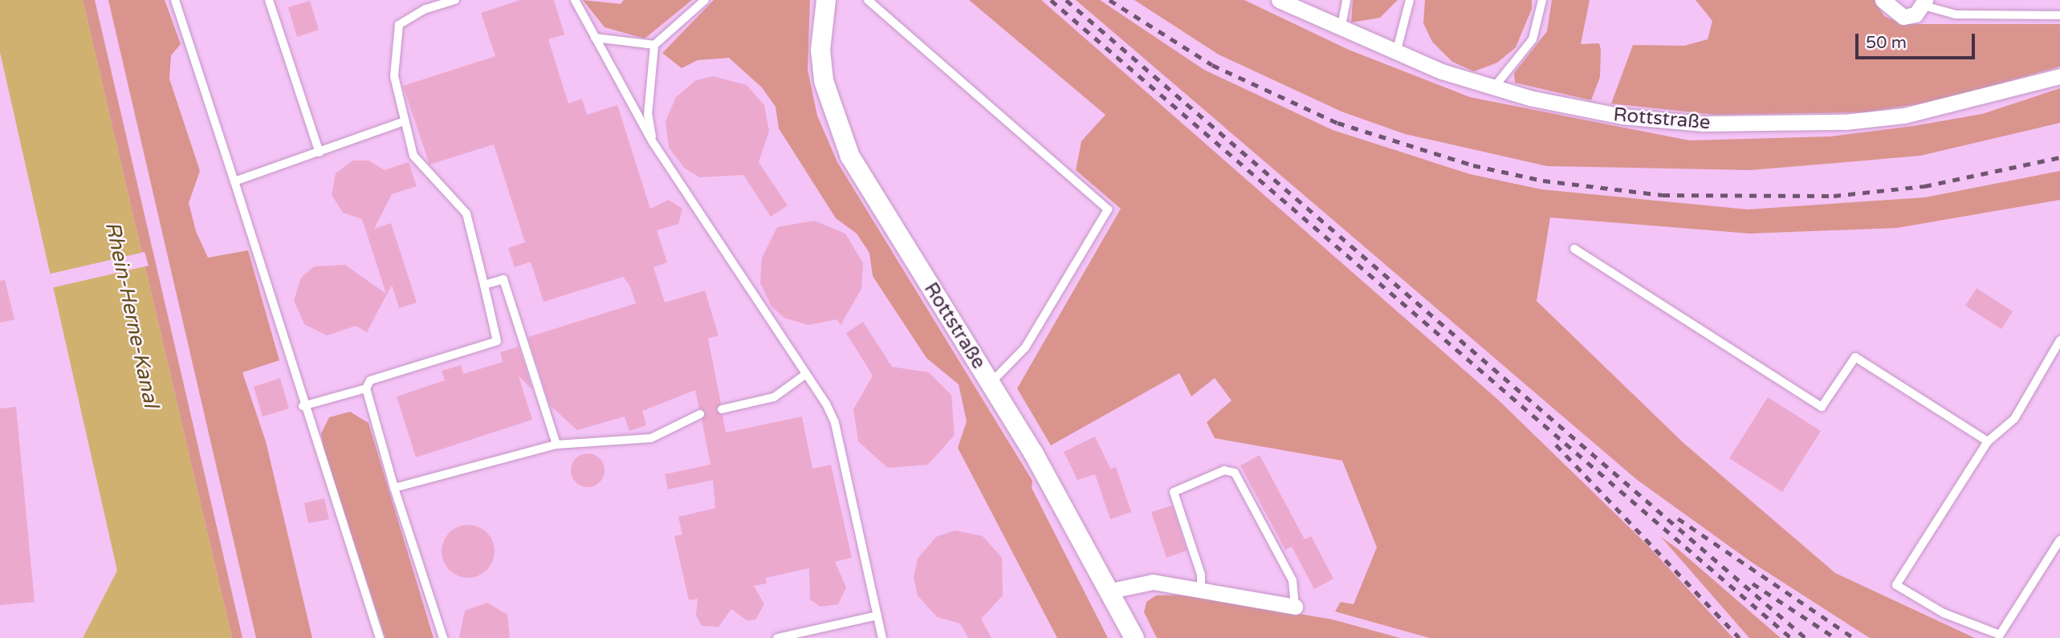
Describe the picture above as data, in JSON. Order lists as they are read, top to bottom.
{
  "streets": {
    "street": ["Rottstraße"]
  },
  "water": ["Rhein-Herne-Kanal"],
  "scale_bar": "50 m"
}
